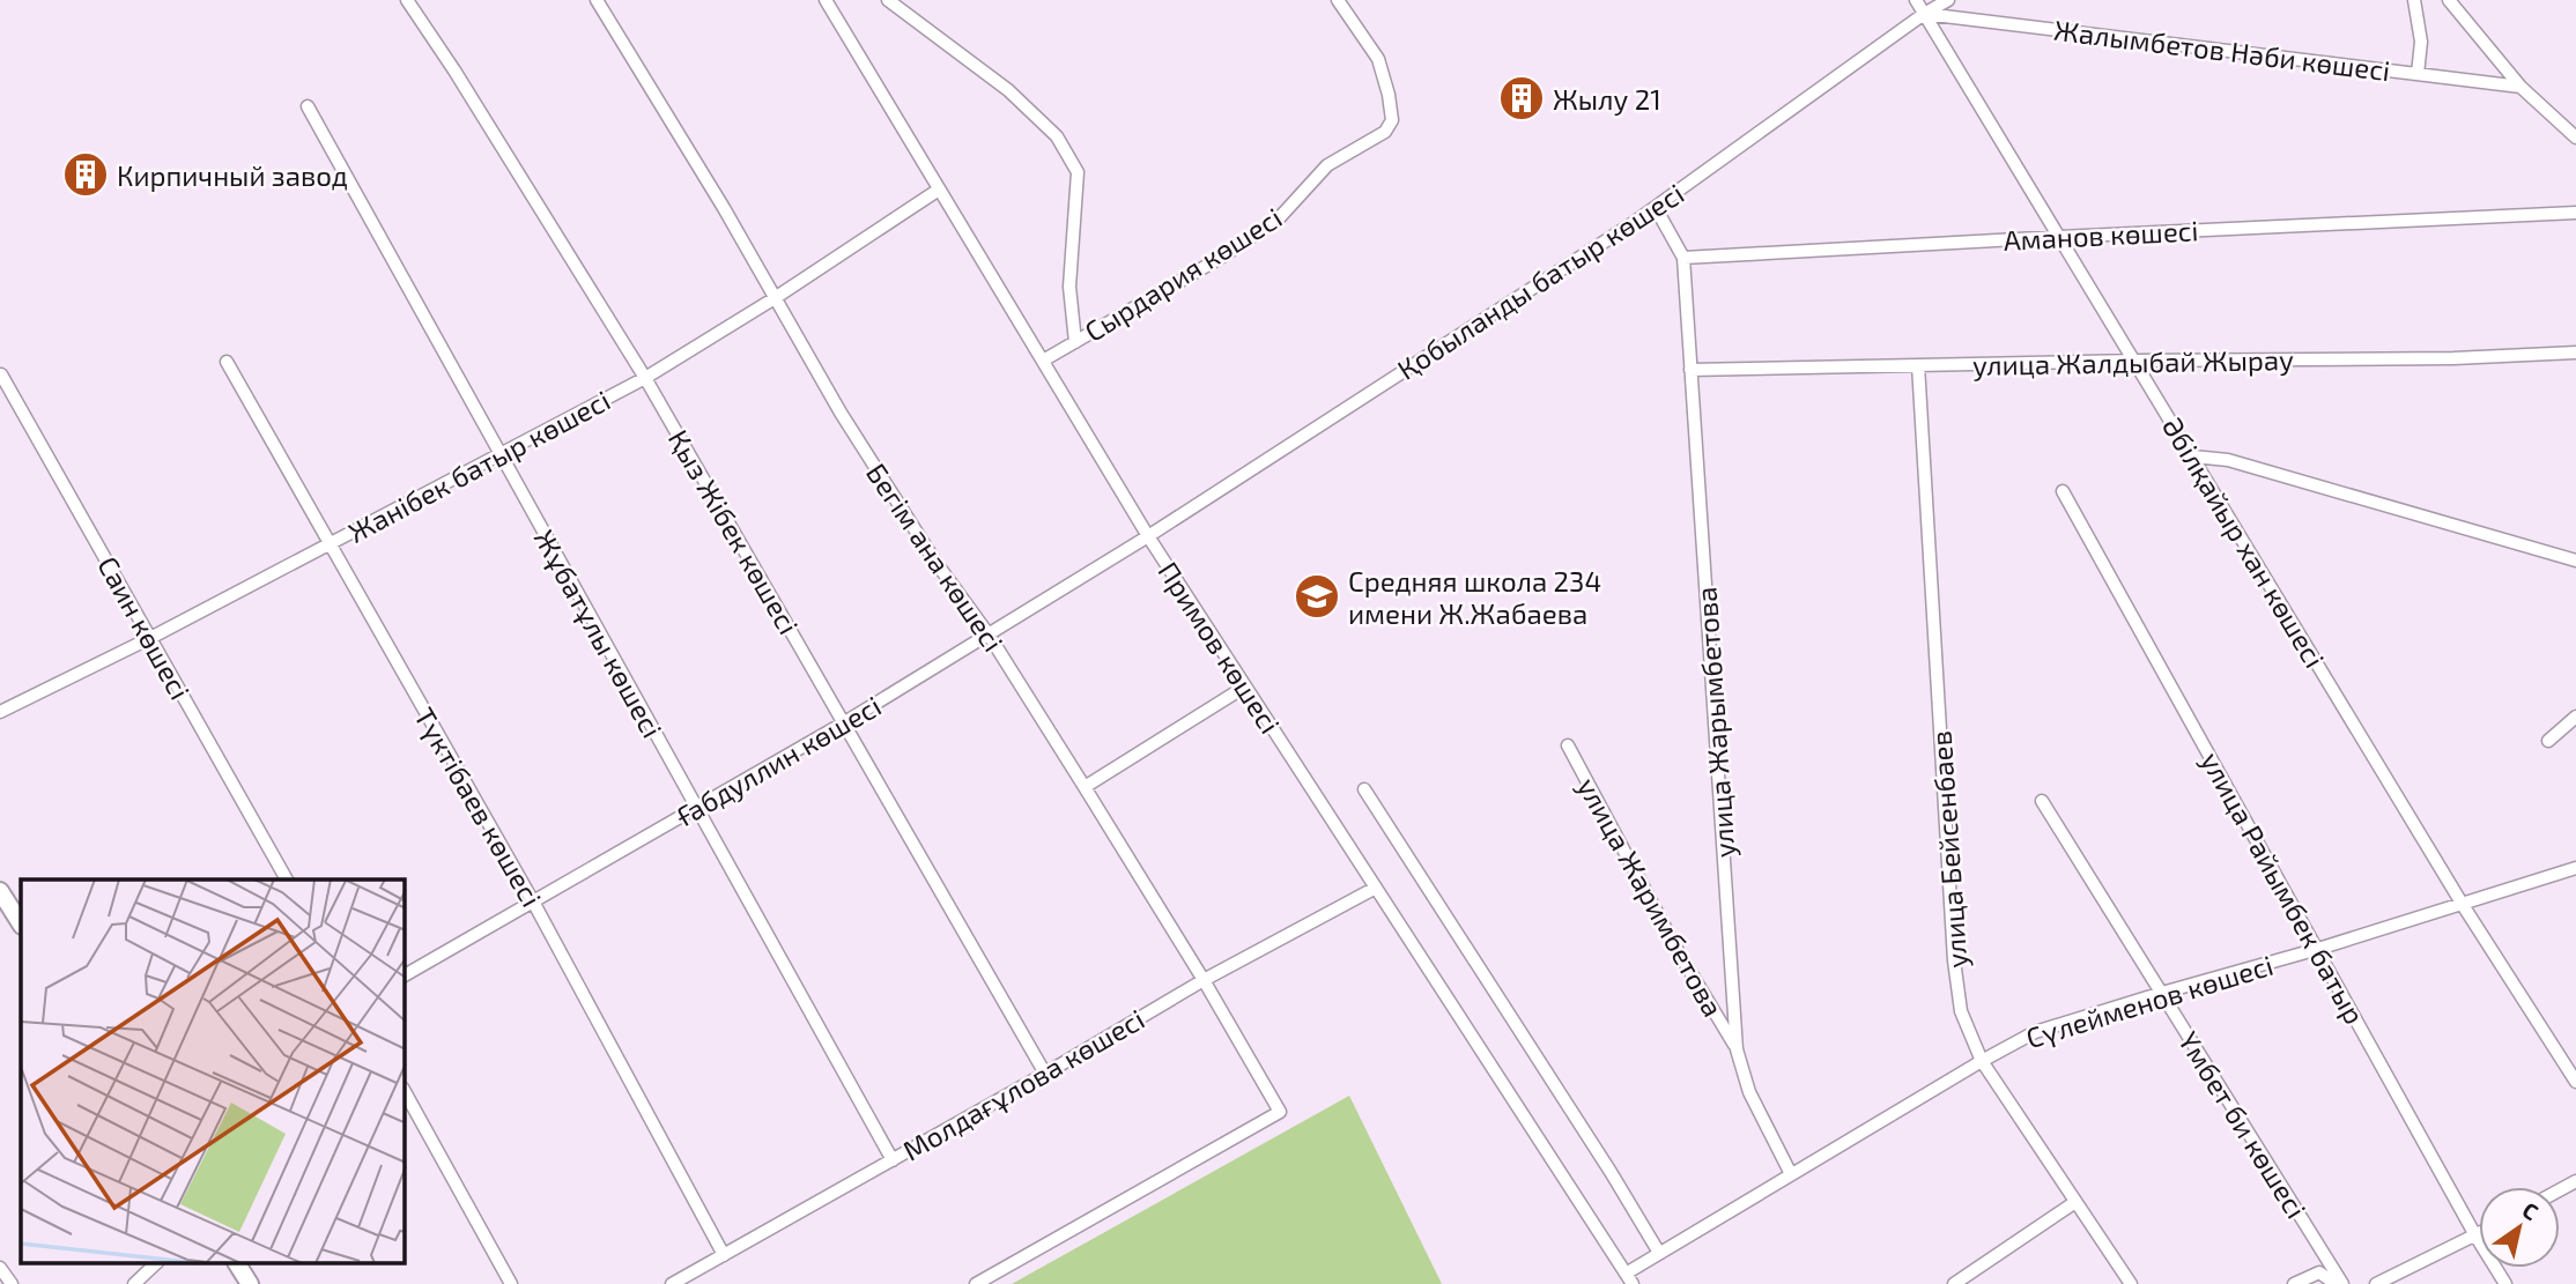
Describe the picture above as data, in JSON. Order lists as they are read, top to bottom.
{
  "streets": {
    "street": [
      "Жалымбетов Нәби көшесі",
      "Аманов көшесі",
      "Сырдария көшесі",
      "Қобыланды батыр көшесі",
      "улица Жалдыбай Жырау",
      "Жанібек батыр көшесі",
      "Қыз Жібек көшесі",
      "Әбілқайыр хан көшесі",
      "Бегім ана көшесі",
      "Саин көшесі",
      "Жұбатұлы көшесі",
      "Примов көшесі",
      "улица Жарымбетова",
      "Ғабдуллин көшесі",
      "Түктібаев көшесі",
      "улица Бейсенбаев",
      "улица Райымбек батыр",
      "улица Жаримбетова",
      "Сүлейменов көшесі",
      "Молдағұлова көшесі",
      "Үмбет би көшесі"
    ]
  },
  "crossings": [
    ["Жалымбетов Нәби көшесі", "Қобыланды батыр көшесі"],
    ["Жалымбетов Нәби көшесі", "Әбілқайыр хан көшесі"],
    ["Аманов көшесі", "Әбілқайыр хан көшесі"],
    ["Аманов көшесі", "улица Жарымбетова"],
    ["Сырдария көшесі", "Примов көшесі"],
    ["Қобыланды батыр көшесі", "Әбілқайыр хан көшесі"],
    ["Қобыланды батыр көшесі", "Примов көшесі"],
    ["Қобыланды батыр көшесі", "Ғабдуллин көшесі"],
    ["улица Жалдыбай Жырау", "Әбілқайыр хан көшесі"],
    ["улица Жалдыбай Жырау", "улица Жарымбетова"],
    ["улица Жалдыбай Жырау", "улица Бейсенбаев"],
    ["Жанібек батыр көшесі", "Қыз Жібек көшесі"],
    ["Жанібек батыр көшесі", "Бегім ана көшесі"],
    ["Жанібек батыр көшесі", "Саин көшесі"],
    ["Жанібек батыр көшесі", "Жұбатұлы көшесі"],
    ["Жанібек батыр көшесі", "Примов көшесі"],
    ["Жанібек батыр көшесі", "Түктібаев көшесі"],
    ["Қыз Жібек көшесі", "Ғабдуллин көшесі"],
    ["Қыз Жібек көшесі", "Молдағұлова көшесі"],
    ["Әбілқайыр хан көшесі", "Сүлейменов көшесі"],
    ["Бегім ана көшесі", "Ғабдуллин көшесі"],
    ["Бегім ана көшесі", "Молдағұлова көшесі"],
    ["Жұбатұлы көшесі", "Ғабдуллин көшесі"],
    ["Жұбатұлы көшесі", "Молдағұлова көшесі"],
    ["Примов көшесі", "Ғабдуллин көшесі"],
    ["Примов көшесі", "Сүлейменов көшесі"],
    ["Примов көшесі", "Молдағұлова көшесі"],
    ["улица Жарымбетова", "улица Жаримбетова"],
    ["улица Жарымбетова", "Сүлейменов көшесі"],
    ["Ғабдуллин көшесі", "Түктібаев көшесі"],
    ["Түктібаев көшесі", "Молдағұлова көшесі"],
    ["улица Бейсенбаев", "Сүлейменов көшесі"],
    ["улица Райымбек батыр", "Сүлейменов көшесі"],
    ["Сүлейменов көшесі", "Үмбет би көшесі"]
  ],
  "places": {
    "building": ["Жылу 21", "Кирпичный завод"],
    "school or university": ["Средняя школа 234 имени Ж.Жабаева"]
  },
  "north": "top right"
}
